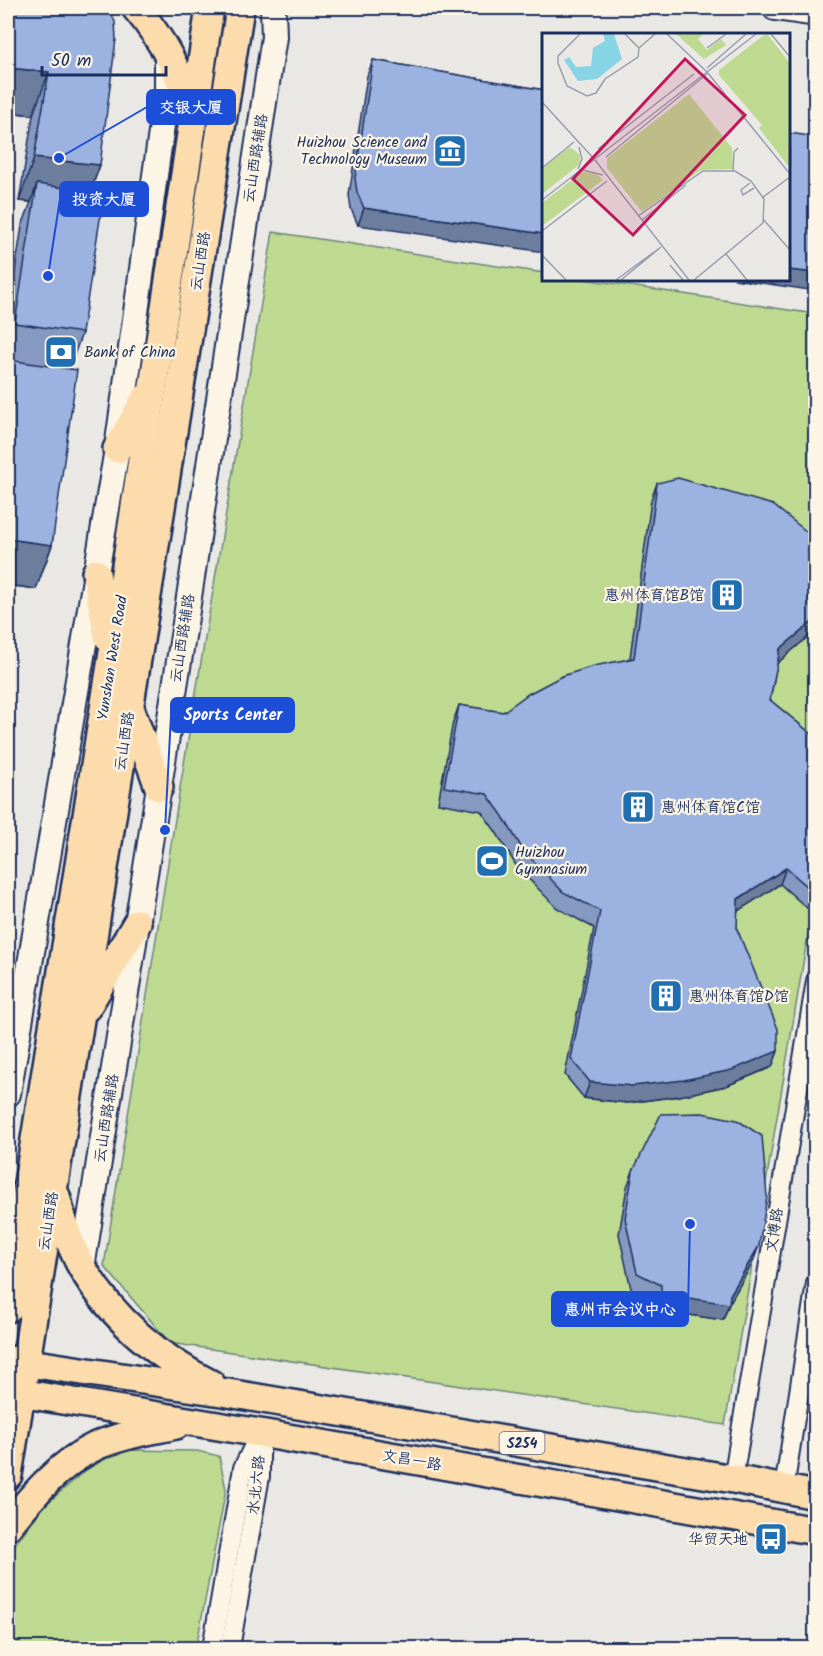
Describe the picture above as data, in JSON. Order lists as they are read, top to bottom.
{
  "streets": {
    "main road": [
      "云山西路辅路",
      "云山西路",
      "Yunshan West Road",
      "S254",
      "文昌一路"
    ],
    "street": ["文博路", "水北六路"]
  },
  "crossings": [
    ["云山西路", "S254"],
    ["云山西路", "文昌一路"],
    ["文博路", "S254"],
    ["文昌一路", "水北六路"]
  ],
  "places": {
    "museum": ["Huizhou Science and Technology Museum"],
    "other": [
      "交银大厦",
      "投资大厦",
      "Sports Center",
      "惠州市会议中心"
    ],
    "bank": ["Bank of China"],
    "building": ["惠州体育馆B馆", "惠州体育馆C馆", "惠州体育馆D馆"],
    "sports": ["Huizhou Gymnasium"],
    "bus stop": ["华贸天地"]
  },
  "scale_bar": "50 m"
}
